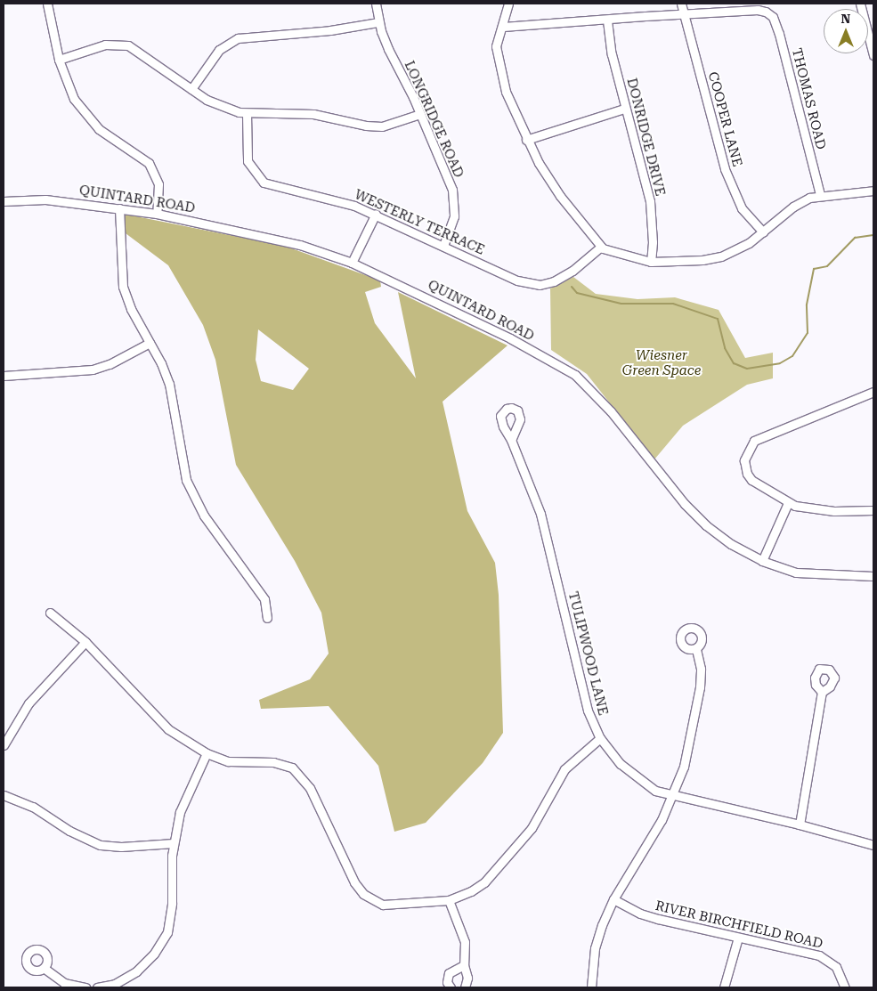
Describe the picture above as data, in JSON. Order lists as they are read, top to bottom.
{
  "streets": {
    "street": [
      "THOMAS ROAD",
      "LONGRIDGE ROAD",
      "COOPER LANE",
      "DONRIDGE DRIVE",
      "QUINTARD ROAD",
      "WESTERLY TERRACE",
      "TULIPWOOD LANE",
      "RIVER BIRCHFIELD ROAD"
    ]
  },
  "crossings": [
    ["THOMAS ROAD", "COOPER LANE"],
    ["LONGRIDGE ROAD", "WESTERLY TERRACE"]
  ],
  "parks": ["Wiesner Green Space"],
  "north": "top"
}
